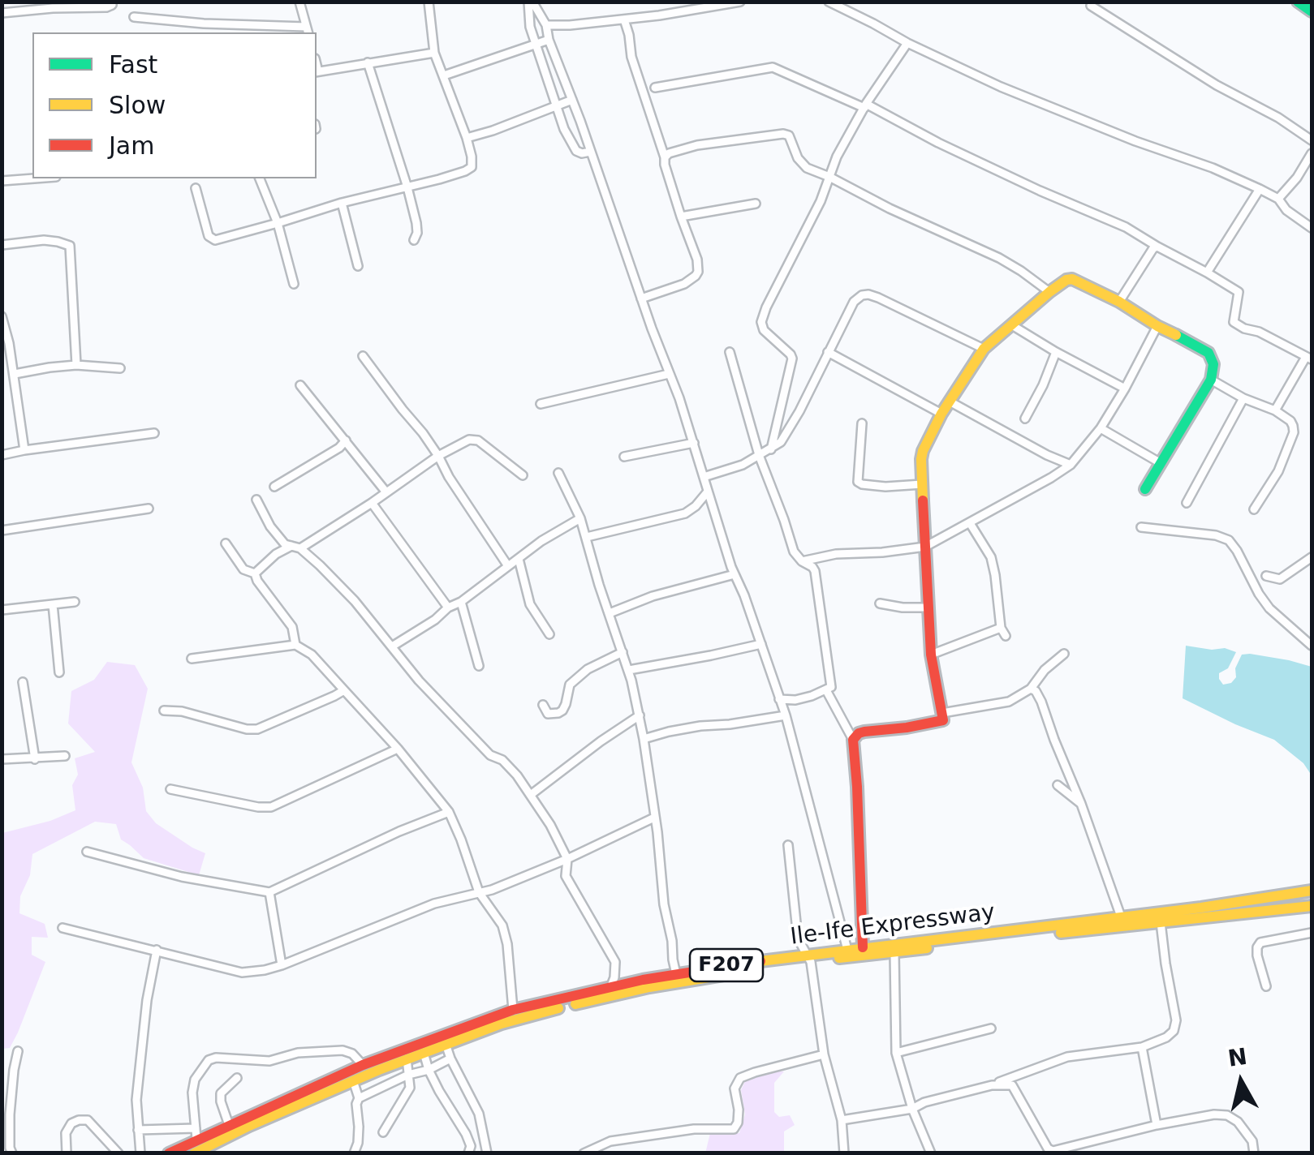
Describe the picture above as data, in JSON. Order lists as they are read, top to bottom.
{
  "streets": {
    "main road": ["Ile-Ife Expressway", "F207"]
  },
  "legend": ["Fast", "Slow", "Jam"],
  "north": "top"
}
